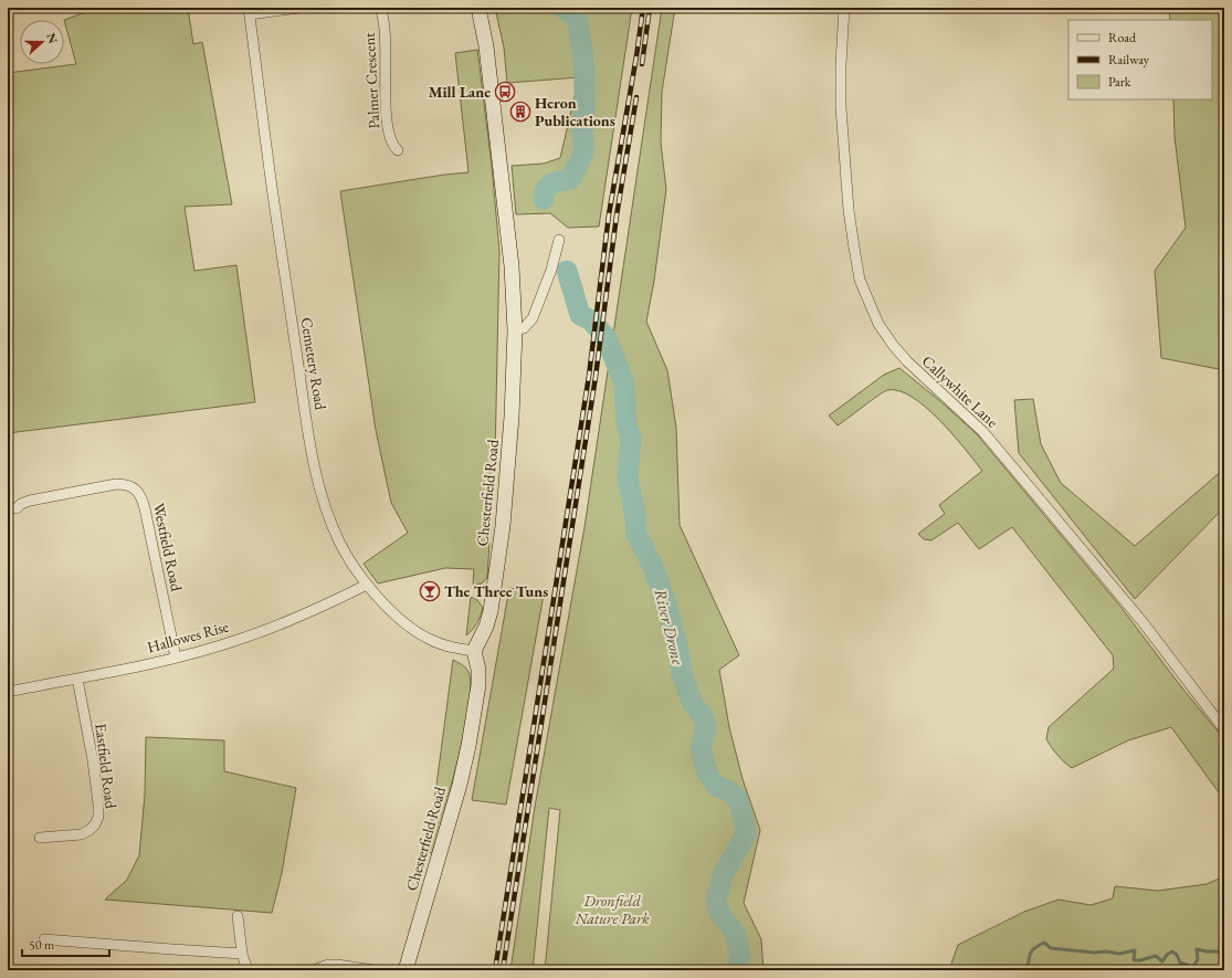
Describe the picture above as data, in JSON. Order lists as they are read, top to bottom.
{
  "streets": {
    "main road": ["Chesterfield Road"],
    "street": [
      "Palmer Crescent",
      "Cemetery Road",
      "Callywhite Lane",
      "Westfield Road",
      "Hallowes Rise",
      "Eastfield Road"
    ]
  },
  "crossings": [
    ["Cemetery Road", "Chesterfield Road"],
    ["Cemetery Road", "Hallowes Rise"],
    ["Westfield Road", "Hallowes Rise"],
    ["Hallowes Rise", "Eastfield Road"]
  ],
  "water": ["River Drone"],
  "parks": ["Dronfield Nature Park"],
  "places": {
    "bus stop": ["Mill Lane"],
    "building": ["Heron Publications"],
    "bar": ["The Three Tuns"]
  },
  "legend": ["Road", "Railway", "Park"],
  "scale_bar": "50 m",
  "north": "right"
}
